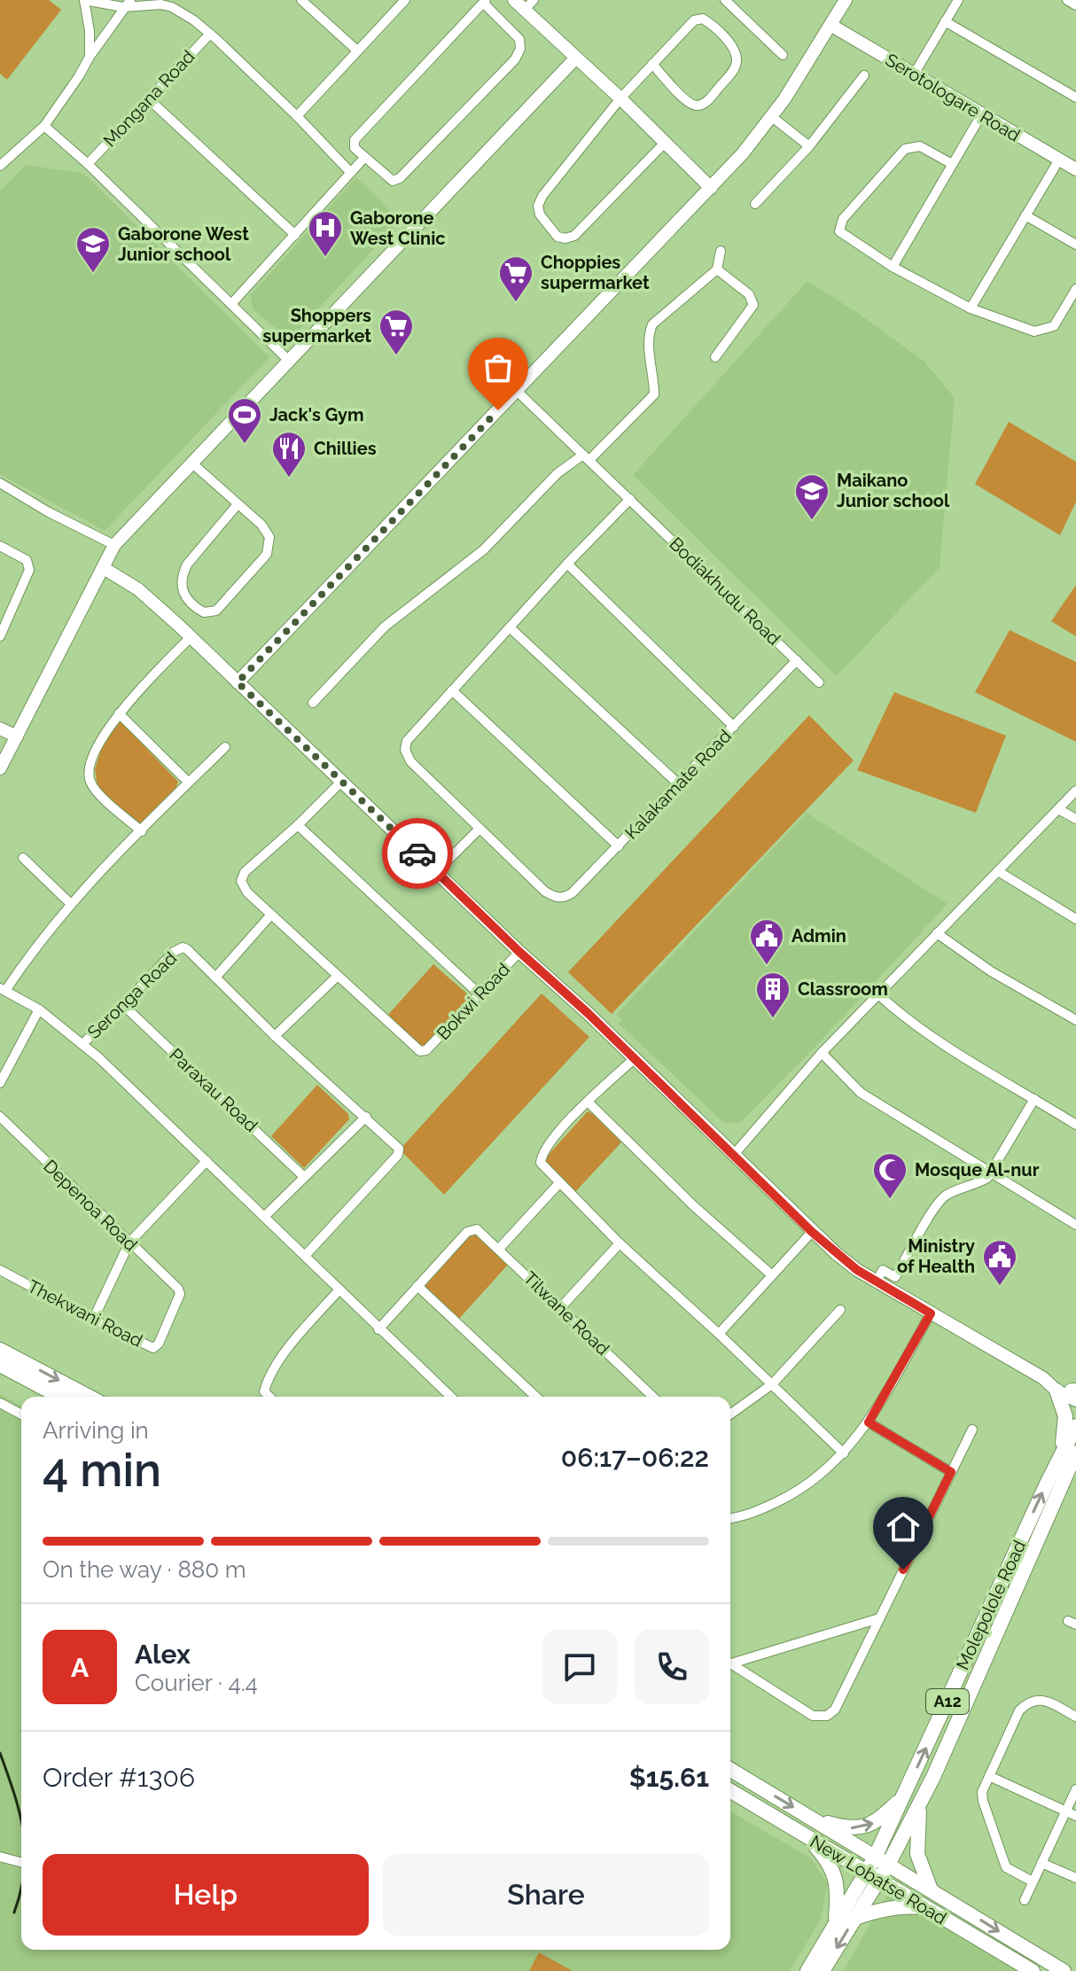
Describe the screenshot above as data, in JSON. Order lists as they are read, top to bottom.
{
  "streets": {
    "main road": ["Molepolole Road", "A12", "New Lobatse Road"],
    "street": [
      "Serotologare Road",
      "Mongana Road",
      "Bodiakhudu Road",
      "Kalakamate Road",
      "Seronga Road",
      "Bokwi Road",
      "Paraxau Road",
      "Depenoa Road",
      "Thekwani Road",
      "Tilwane Road"
    ]
  },
  "crossings": [
    ["Bodiakhudu Road", "Kalakamate Road"],
    ["Seronga Road", "Paraxau Road"],
    ["Depenoa Road", "Thekwani Road"],
    ["Molepolole Road", "New Lobatse Road"]
  ],
  "places": {
    "hospital": ["Gaborone West Clinic"],
    "school or university": ["Gaborone West Junior school", "Maikano Junior school"],
    "supermarket": ["Choppies supermarket", "Shoppers supermarket"],
    "sports": ["Jack's Gym"],
    "restaurant": ["Chillies"],
    "public building": ["Admin", "Ministry of Health"],
    "building": ["Classroom"],
    "mosque": ["Mosque Al-nur"]
  },
  "page": {
    "heading": ["4 min", "Arriving in", "06:17–06:22"],
    "panel": [
      "Alex",
      "Courier · 4.4",
      "Order #1306",
      "$15.61"
    ],
    "bar": "On the way · 880 m",
    "round": "A",
    "buttons": ["Help", "Share"]
  }
}
